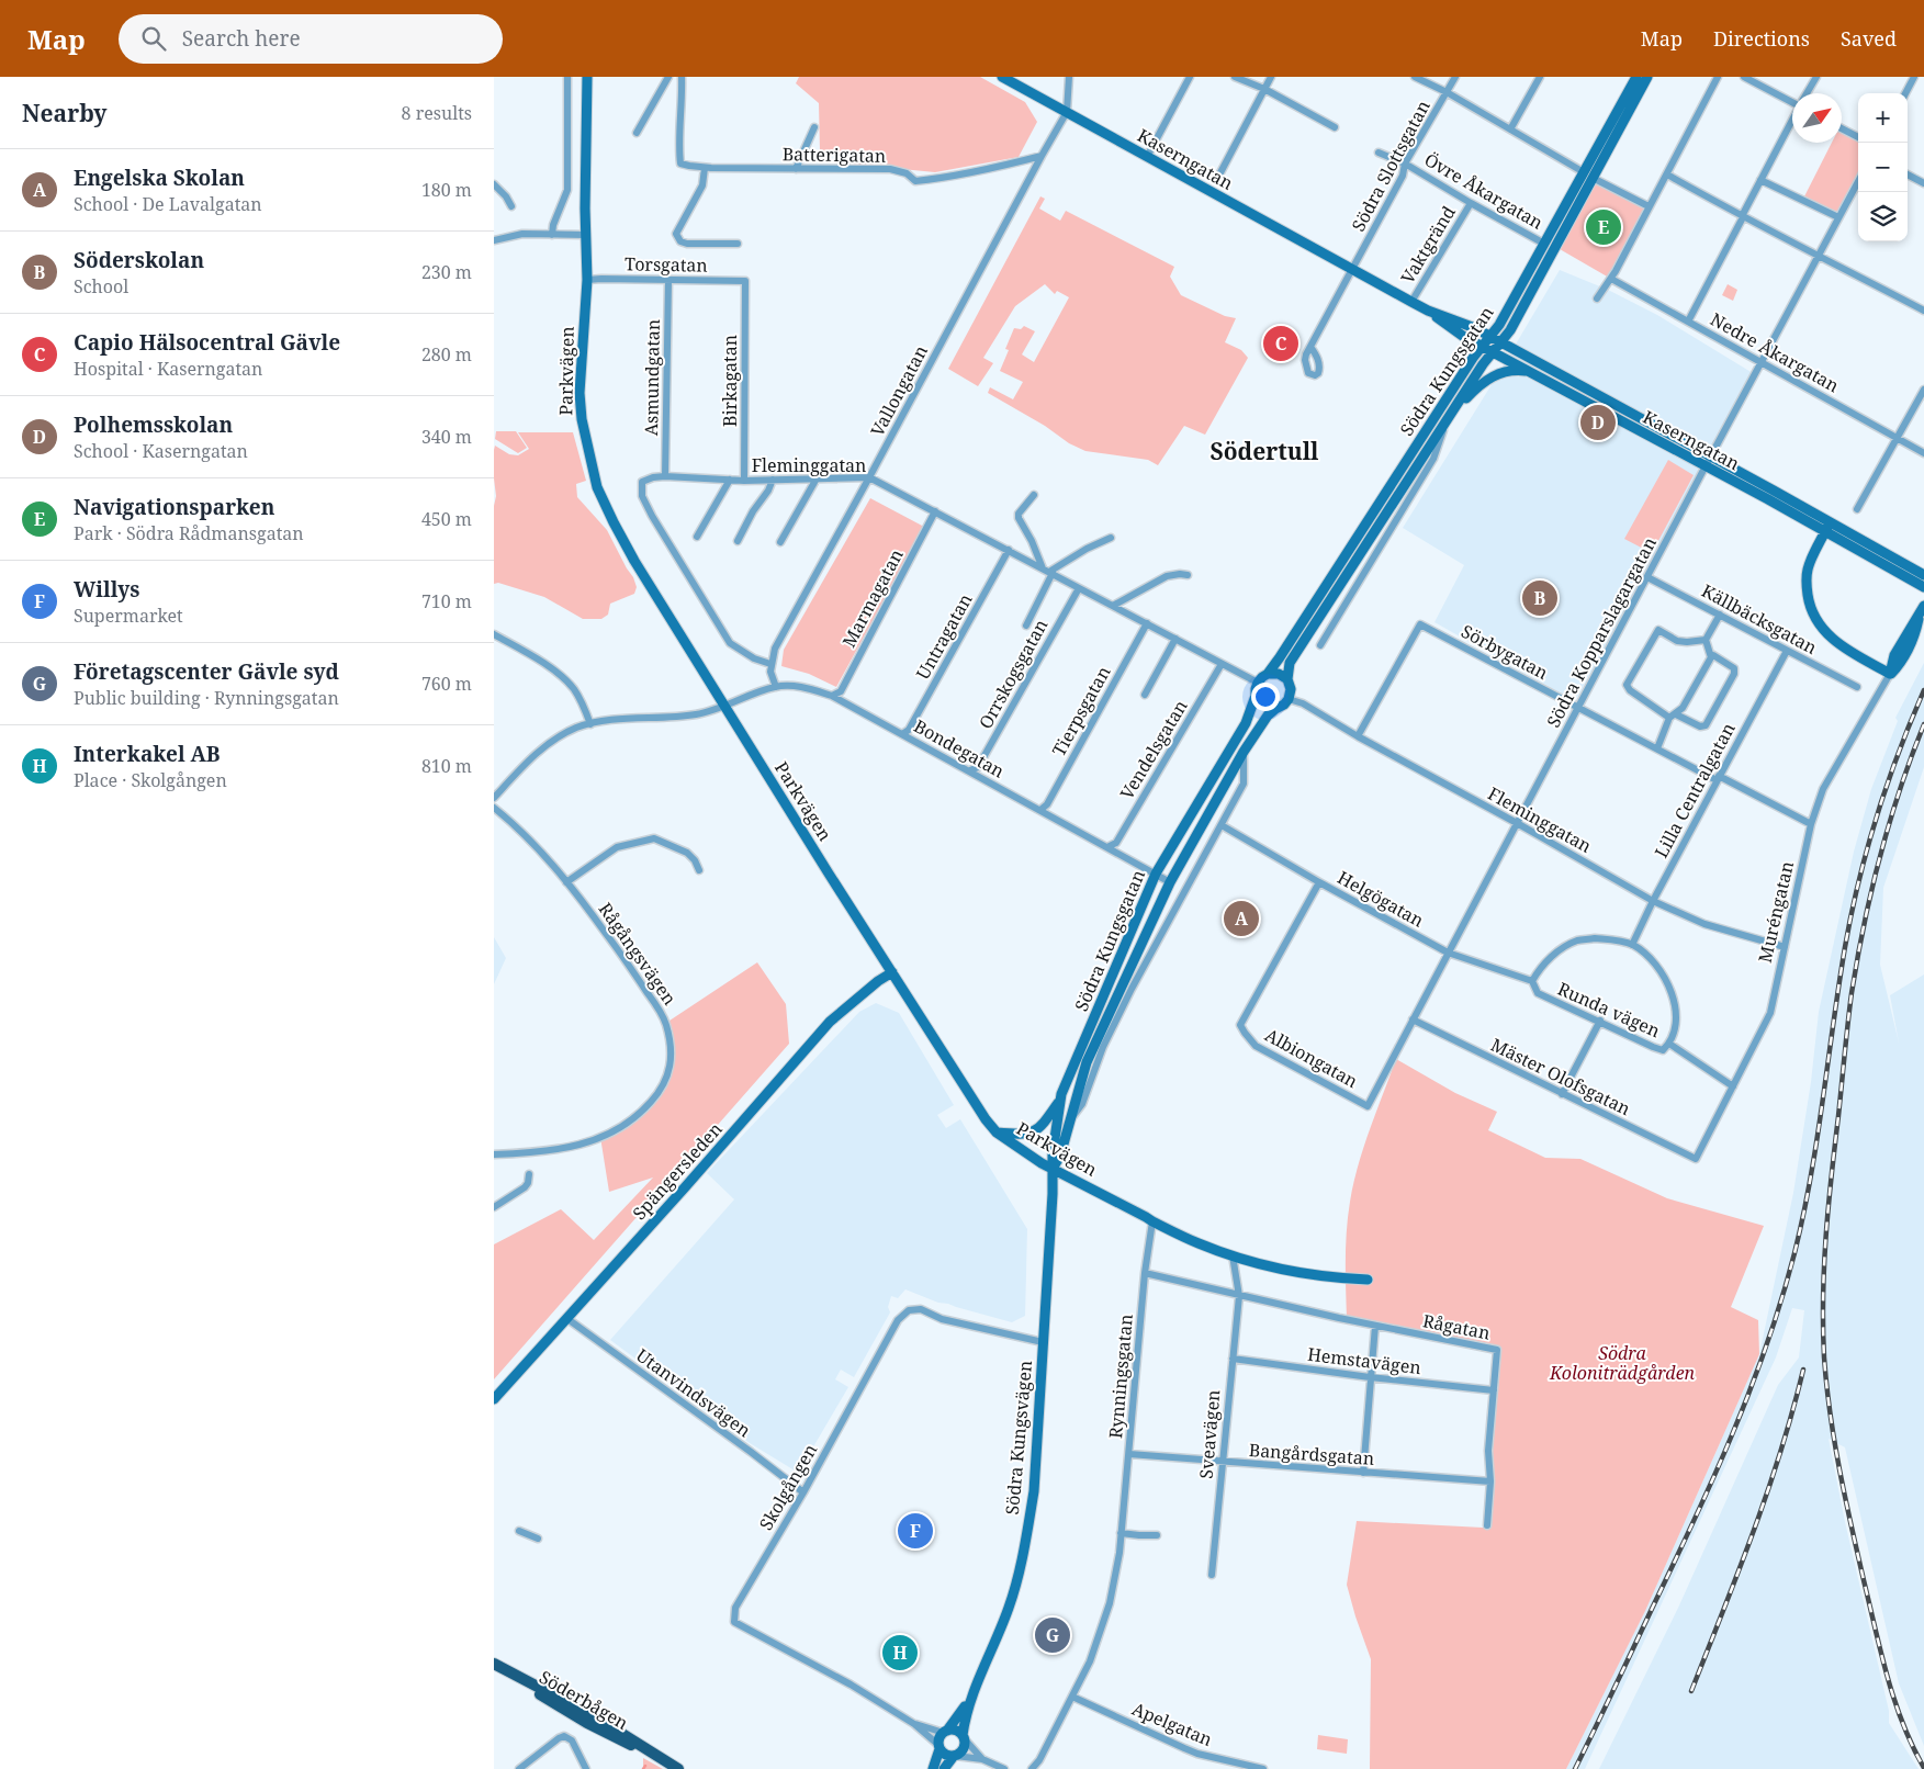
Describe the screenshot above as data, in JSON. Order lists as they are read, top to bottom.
{
  "streets": {
    "main road": [
      "Kaserngatan",
      "Parkvägen",
      "Södra Kungsgatan",
      "Muréngatan",
      "Spängersleden",
      "Södra Kungsvägen",
      "Söderbågen"
    ],
    "street": [
      "Batterigatan",
      "Södra Slottsgatan",
      "Övre Åkargatan",
      "Vaktgränd",
      "Torsgatan",
      "Nedre Åkargatan",
      "Asmundgatan",
      "Birkagatan",
      "Vallongatan",
      "Fleminggatan",
      "Marmagatan",
      "Källbäcksgatan",
      "Södra Kopparslagargatan",
      "Untragatan",
      "Sörbygatan",
      "Orrskogsgatan",
      "Tierpsgatan",
      "Bondegatan",
      "Vendelsgatan",
      "Lilla Centralgatan",
      "Helgögatan",
      "Rågångsvägen",
      "Runda vägen",
      "Albiongatan",
      "Mäster Olofsgatan",
      "Rågatan",
      "Hemstavägen",
      "Rynningsgatan",
      "Utanvindsvägen",
      "Sveavägen",
      "Bangårdsgatan",
      "Skolgången",
      "Apelgatan"
    ]
  },
  "crossings": [
    ["Batterigatan", "Vallongatan"],
    ["Kaserngatan", "Södra Slottsgatan"],
    ["Kaserngatan", "Vaktgränd"],
    ["Kaserngatan", "Södra Kungsgatan"],
    ["Kaserngatan", "Vallongatan"],
    ["Kaserngatan", "Södra Kopparslagargatan"],
    ["Södra Slottsgatan", "Övre Åkargatan"],
    ["Övre Åkargatan", "Vaktgränd"],
    ["Övre Åkargatan", "Södra Kungsgatan"],
    ["Torsgatan", "Parkvägen"],
    ["Torsgatan", "Asmundgatan"],
    ["Torsgatan", "Birkagatan"],
    ["Nedre Åkargatan", "Södra Kopparslagargatan"],
    ["Parkvägen", "Södra Kungsgatan"],
    ["Parkvägen", "Bondegatan"],
    ["Parkvägen", "Spängersleden"],
    ["Parkvägen", "Rynningsgatan"],
    ["Parkvägen", "Södra Kungsvägen"],
    ["Södra Kungsgatan", "Fleminggatan"],
    ["Södra Kungsgatan", "Bondegatan"],
    ["Södra Kungsgatan", "Helgögatan"],
    ["Södra Kungsgatan", "Södra Kungsvägen"],
    ["Asmundgatan", "Fleminggatan"],
    ["Birkagatan", "Fleminggatan"],
    ["Vallongatan", "Fleminggatan"],
    ["Fleminggatan", "Marmagatan"],
    ["Fleminggatan", "Södra Kopparslagargatan"],
    ["Fleminggatan", "Untragatan"],
    ["Fleminggatan", "Sörbygatan"],
    ["Fleminggatan", "Orrskogsgatan"],
    ["Fleminggatan", "Tierpsgatan"],
    ["Fleminggatan", "Vendelsgatan"],
    ["Fleminggatan", "Lilla Centralgatan"],
    ["Fleminggatan", "Muréngatan"],
    ["Marmagatan", "Bondegatan"],
    ["Källbäcksgatan", "Södra Kopparslagargatan"],
    ["Källbäcksgatan", "Lilla Centralgatan"],
    ["Södra Kopparslagargatan", "Sörbygatan"],
    ["Södra Kopparslagargatan", "Helgögatan"],
    ["Södra Kopparslagargatan", "Albiongatan"],
    ["Södra Kopparslagargatan", "Mäster Olofsgatan"],
    ["Untragatan", "Bondegatan"],
    ["Sörbygatan", "Lilla Centralgatan"],
    ["Sörbygatan", "Muréngatan"],
    ["Orrskogsgatan", "Bondegatan"],
    ["Tierpsgatan", "Bondegatan"],
    ["Bondegatan", "Vendelsgatan"],
    ["Lilla Centralgatan", "Runda vägen"],
    ["Helgögatan", "Runda vägen"],
    ["Helgögatan", "Albiongatan"],
    ["Muréngatan", "Mäster Olofsgatan"],
    ["Spängersleden", "Utanvindsvägen"],
    ["Rågatan", "Hemstavägen"],
    ["Rågatan", "Rynningsgatan"],
    ["Rågatan", "Sveavägen"],
    ["Rågatan", "Bangårdsgatan"],
    ["Hemstavägen", "Sveavägen"],
    ["Rynningsgatan", "Bangårdsgatan"],
    ["Rynningsgatan", "Apelgatan"],
    ["Utanvindsvägen", "Skolgången"],
    ["Sveavägen", "Bangårdsgatan"],
    ["Södra Kungsvägen", "Skolgången"]
  ],
  "districts": ["Södertull"],
  "parks": ["Södra Koloniträdgården"],
  "north": "top right",
  "page": {
    "header": "Map",
    "search": "Search here",
    "nav": ["Map", "Directions", "Saved"],
    "heading": ["Nearby", "8 results"],
    "map_buttons": ["+", "−"],
    "list": [
      {
        "mark": "A",
        "name": "Engelska Skolan",
        "note": "School · De Lavalgatan",
        "value": "180 m"
      },
      {
        "mark": "B",
        "name": "Söderskolan",
        "note": "School",
        "value": "230 m"
      },
      {
        "mark": "C",
        "name": "Capio Hälsocentral Gävle",
        "note": "Hospital · Kaserngatan",
        "value": "280 m"
      },
      {
        "mark": "D",
        "name": "Polhemsskolan",
        "note": "School · Kaserngatan",
        "value": "340 m"
      },
      {
        "mark": "E",
        "name": "Navigationsparken",
        "note": "Park · Södra Rådmansgatan",
        "value": "450 m"
      },
      {
        "mark": "F",
        "name": "Willys",
        "note": "Supermarket",
        "value": "710 m"
      },
      {
        "mark": "G",
        "name": "Företagscenter Gävle syd",
        "note": "Public building · Rynningsgatan",
        "value": "760 m"
      },
      {
        "mark": "H",
        "name": "Interkakel AB",
        "note": "Place · Skolgången",
        "value": "810 m"
      }
    ],
    "pins": [
      "E",
      "C",
      "D",
      "B",
      "A",
      "F",
      "G",
      "H"
    ]
  }
}
